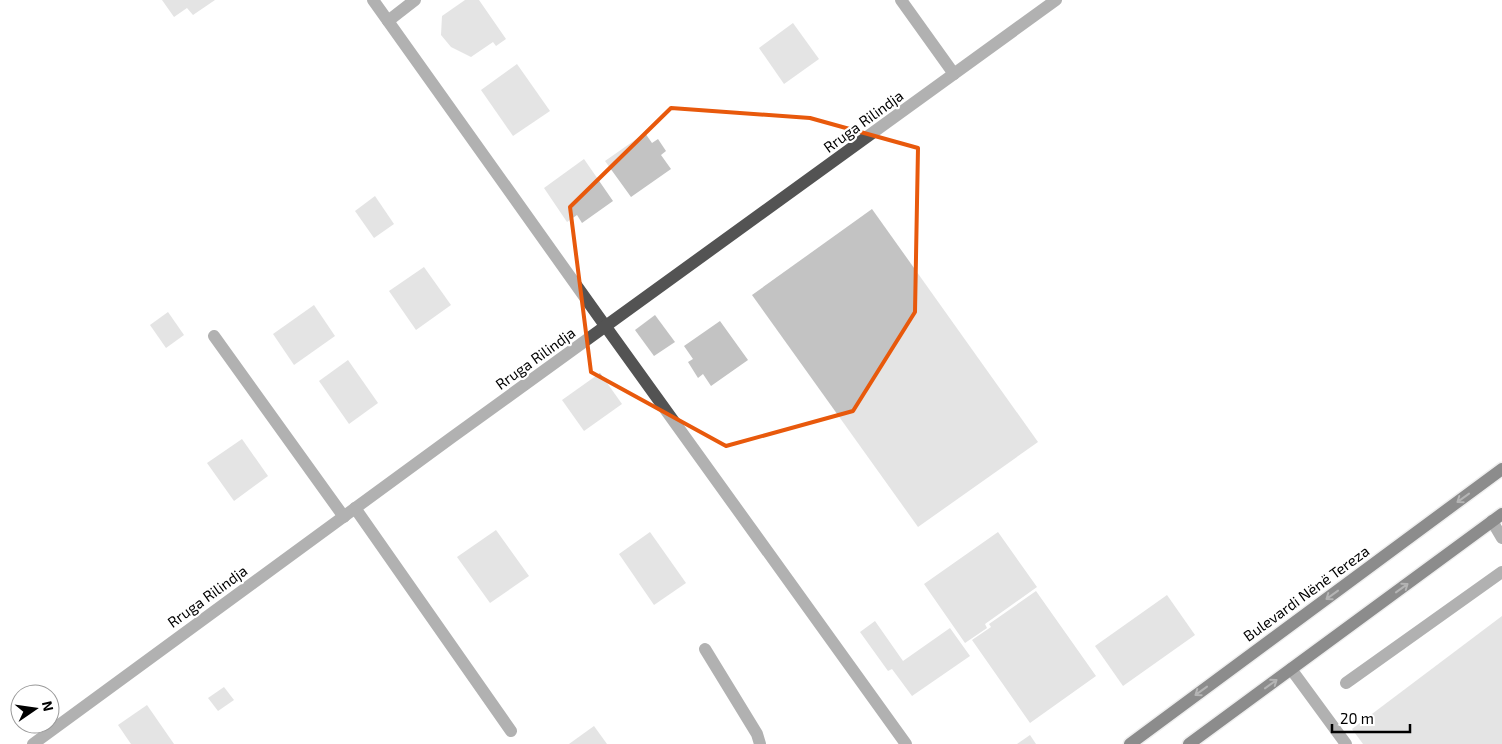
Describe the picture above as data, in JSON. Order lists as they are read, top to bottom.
{
  "streets": {
    "main road": ["Bulevardi Nënë Tereza"],
    "street": ["Rruga Rilindja"]
  },
  "scale_bar": "20 m",
  "north": "right"
}
